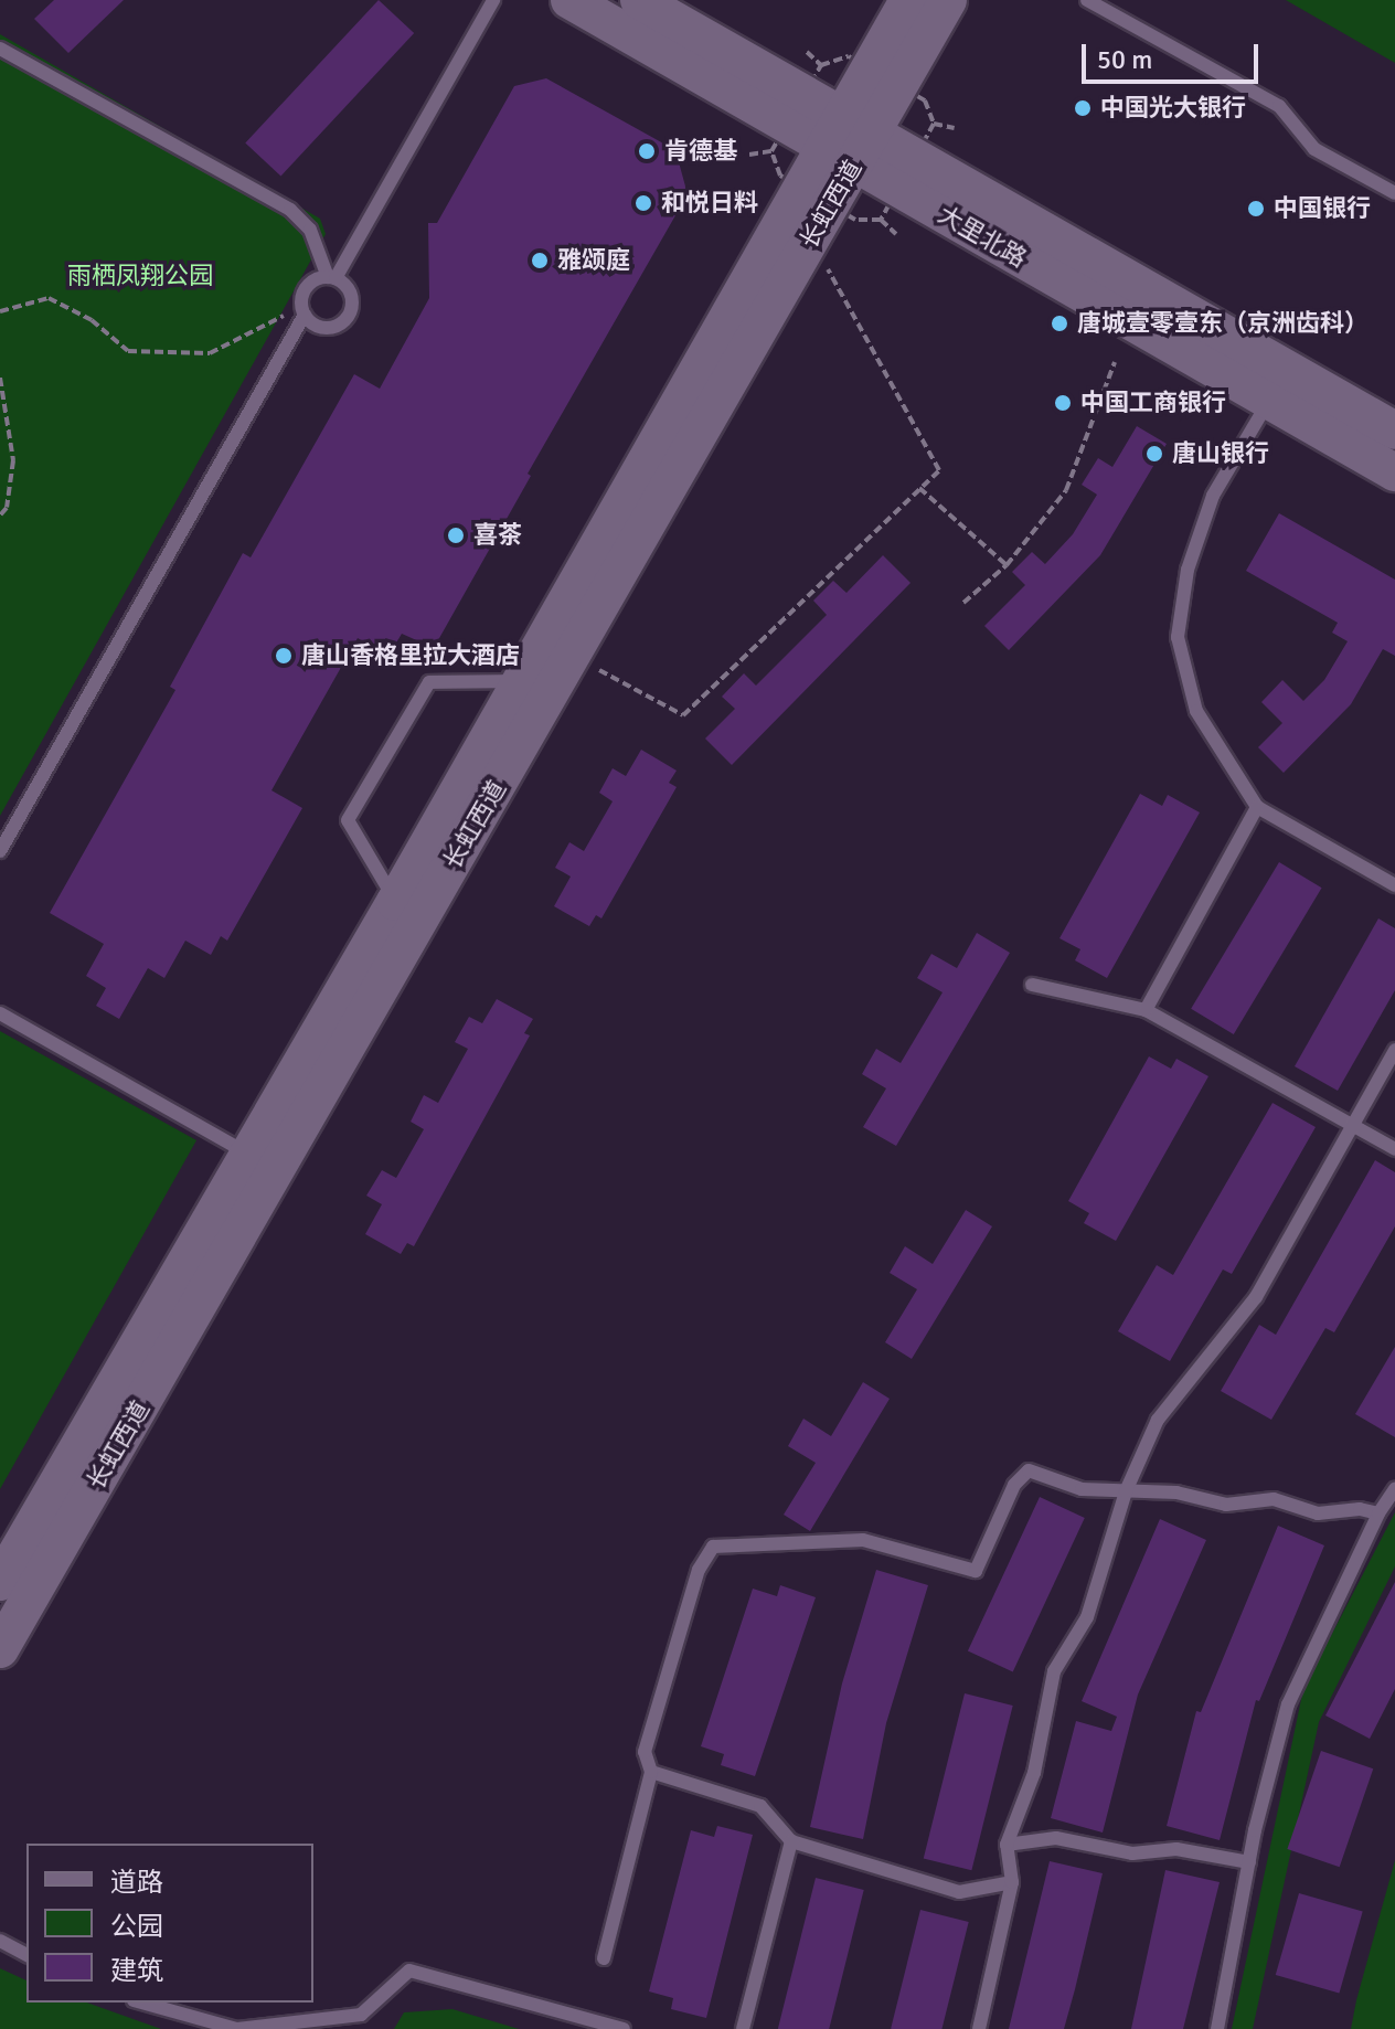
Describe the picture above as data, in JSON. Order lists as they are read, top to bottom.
{
  "streets": {
    "main road": ["长虹西道", "大里北路"]
  },
  "crossings": [
    ["长虹西道", "大里北路"]
  ],
  "parks": ["雨栖凤翔公园"],
  "places": [
    "中国光大银行",
    "肯德基",
    "和悦日料",
    "中国银行",
    "雅颂庭",
    "唐城壹零壹东（京洲齿科）",
    "中国工商银行",
    "唐山银行",
    "喜茶",
    "唐山香格里拉大酒店"
  ],
  "legend": ["道路", "公园", "建筑"],
  "scale_bar": "50 m"
}
